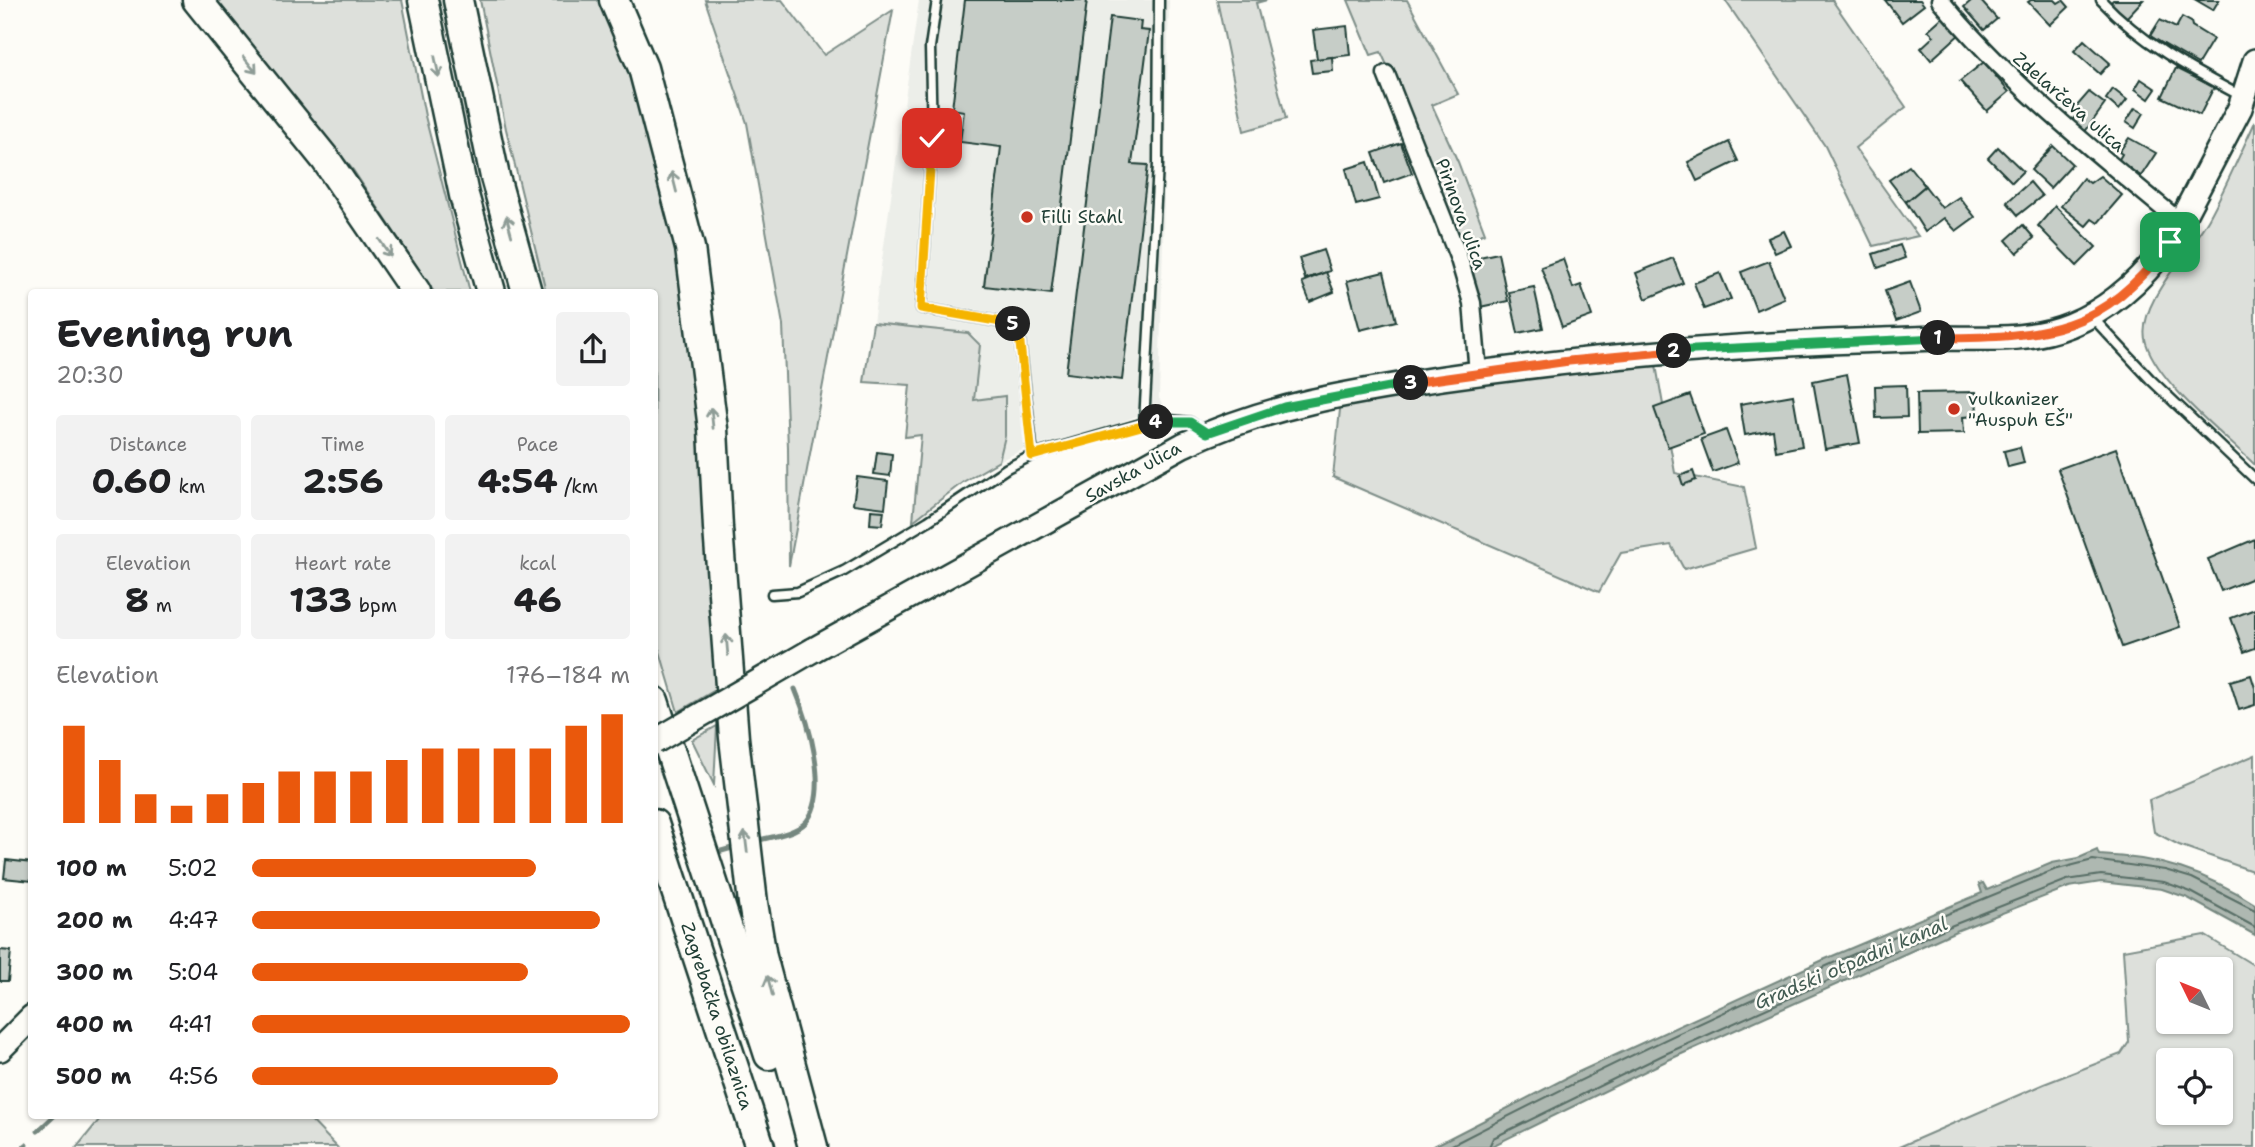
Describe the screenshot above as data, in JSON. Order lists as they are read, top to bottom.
{
  "streets": {
    "highway": ["Zagrebačka obilaznica"],
    "main road": ["Savska ulica"],
    "street": ["Zdelarčeva ulica", "Pirinova ulica"]
  },
  "crossings": [
    ["Zdelarčeva ulica", "Savska ulica"],
    ["Pirinova ulica", "Savska ulica"]
  ],
  "water": ["Gradski otpadni kanal"],
  "places": ["Filli Stahl", "vulkanizer \"Auspuh EŠ\""],
  "north": "top left",
  "page": {
    "heading": ["Evening run", "20:30"],
    "pins": [
      "5",
      "1",
      "2",
      "3",
      "4"
    ],
    "stats": [
      ["Distance", "0.60 km"],
      ["Time", "2:56"],
      ["Pace", "4:54 /km"],
      ["Elevation", "8 m"],
      ["Heart rate", "133 bpm"],
      ["kcal", "46"]
    ],
    "chart": ["Elevation", "176–184 m"],
    "list": [
      {
        "name": "100 m",
        "note": "5:02"
      },
      {
        "name": "200 m",
        "note": "4:47"
      },
      {
        "name": "300 m",
        "note": "5:04"
      },
      {
        "name": "400 m",
        "note": "4:41"
      },
      {
        "name": "500 m",
        "note": "4:56"
      }
    ]
  }
}
